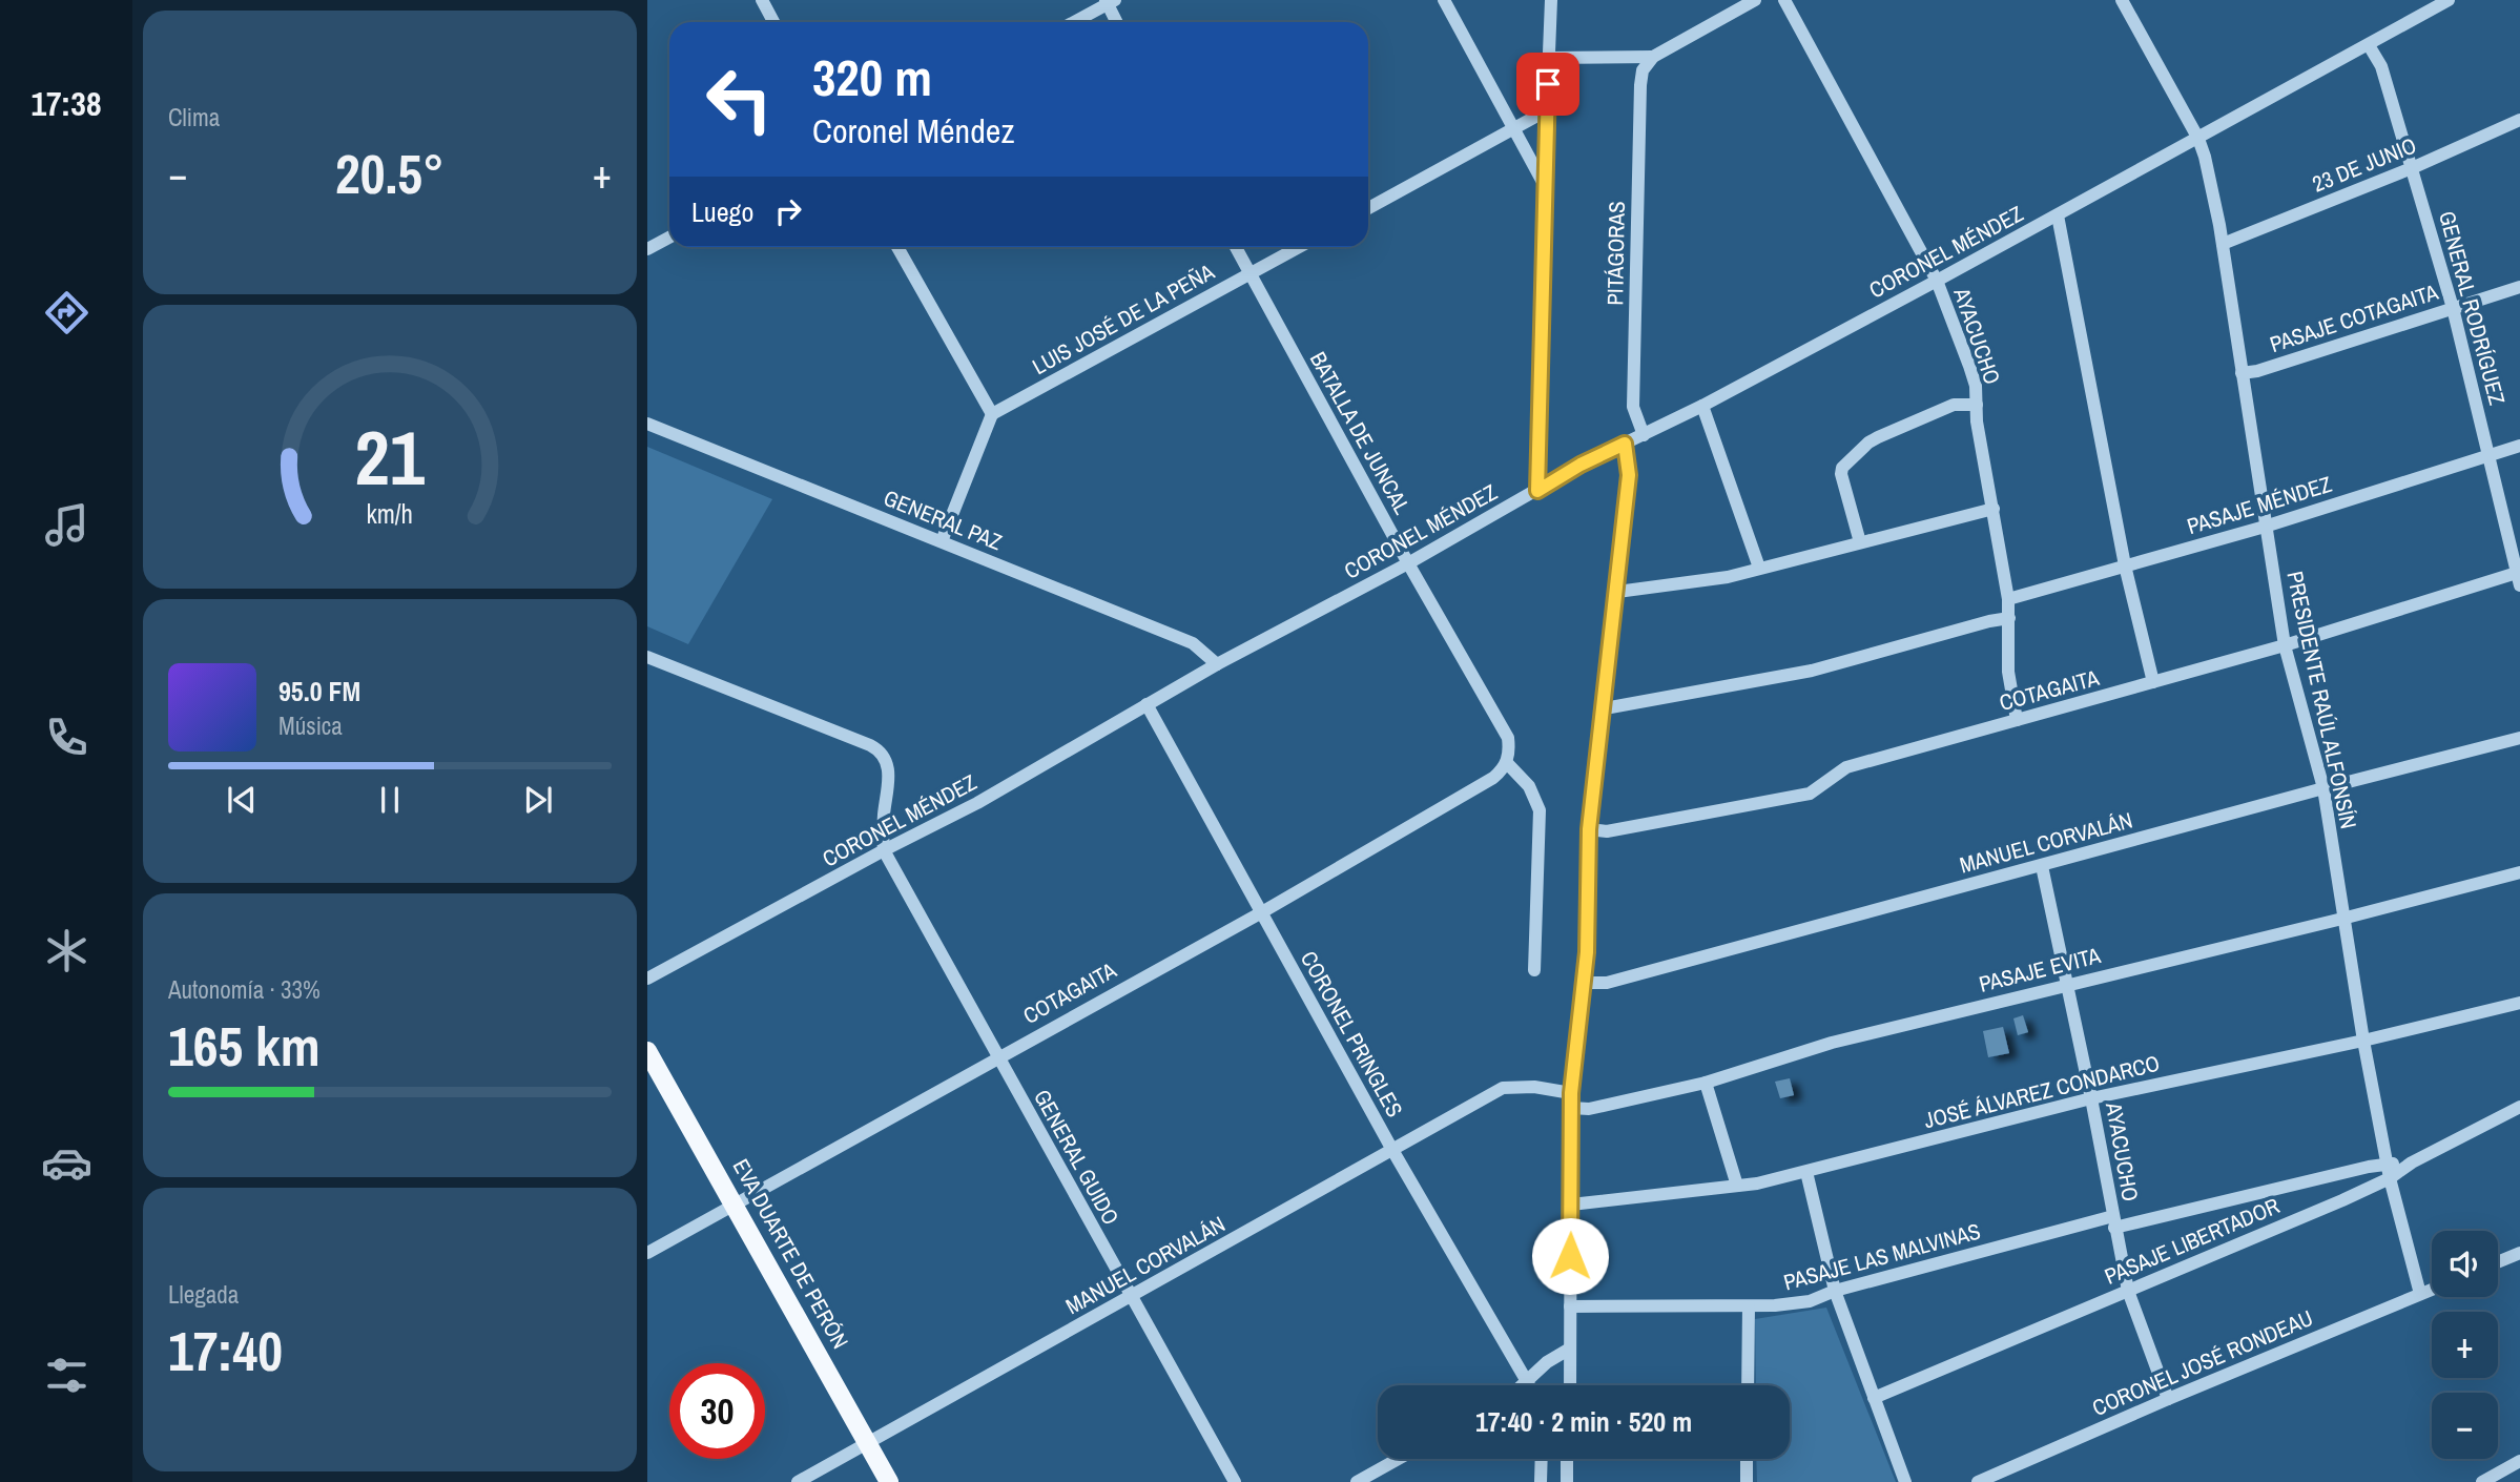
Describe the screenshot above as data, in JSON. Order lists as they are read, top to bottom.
{
  "streets": {
    "main road": ["EVA DUARTE DE PERÓN"],
    "street": [
      "23 DE JUNIO",
      "CORONEL MÉNDEZ",
      "PITÁGORAS",
      "GENERAL RODRÍGUEZ",
      "PASAJE COTAGAITA",
      "LUIS JOSÉ DE LA PEÑA",
      "AYACUCHO",
      "BATALLA DE JUNCAL",
      "PASAJE MÉNDEZ",
      "GENERAL PAZ",
      "COTAGAITA",
      "PRESIDENTE RAÚL ALFONSÍN",
      "MANUEL CORVALÁN",
      "PASAJE EVITA",
      "CORONEL PRINGLES",
      "JOSÉ ÁLVAREZ CONDARCO",
      "GENERAL GUIDO",
      "PASAJE LIBERTADOR",
      "PASAJE LAS MALVINAS",
      "CORONEL JOSÉ RONDEAU"
    ]
  },
  "crossings": [
    ["23 DE JUNIO", "GENERAL RODRÍGUEZ"],
    ["23 DE JUNIO", "PRESIDENTE RAÚL ALFONSÍN"],
    ["CORONEL MÉNDEZ", "PITÁGORAS"],
    ["CORONEL MÉNDEZ", "GENERAL RODRÍGUEZ"],
    ["CORONEL MÉNDEZ", "AYACUCHO"],
    ["CORONEL MÉNDEZ", "BATALLA DE JUNCAL"],
    ["CORONEL MÉNDEZ", "GENERAL PAZ"],
    ["CORONEL MÉNDEZ", "PRESIDENTE RAÚL ALFONSÍN"],
    ["CORONEL MÉNDEZ", "CORONEL PRINGLES"],
    ["CORONEL MÉNDEZ", "GENERAL GUIDO"],
    ["GENERAL RODRÍGUEZ", "PASAJE COTAGAITA"],
    ["GENERAL RODRÍGUEZ", "PASAJE MÉNDEZ"],
    ["GENERAL RODRÍGUEZ", "COTAGAITA"],
    ["PASAJE COTAGAITA", "PRESIDENTE RAÚL ALFONSÍN"],
    ["LUIS JOSÉ DE LA PEÑA", "BATALLA DE JUNCAL"],
    ["AYACUCHO", "PASAJE MÉNDEZ"],
    ["AYACUCHO", "COTAGAITA"],
    ["AYACUCHO", "MANUEL CORVALÁN"],
    ["AYACUCHO", "PASAJE EVITA"],
    ["AYACUCHO", "JOSÉ ÁLVAREZ CONDARCO"],
    ["AYACUCHO", "PASAJE LIBERTADOR"],
    ["AYACUCHO", "PASAJE LAS MALVINAS"],
    ["AYACUCHO", "CORONEL JOSÉ RONDEAU"],
    ["BATALLA DE JUNCAL", "COTAGAITA"],
    ["PASAJE MÉNDEZ", "PRESIDENTE RAÚL ALFONSÍN"],
    ["COTAGAITA", "PRESIDENTE RAÚL ALFONSÍN"],
    ["COTAGAITA", "CORONEL PRINGLES"],
    ["COTAGAITA", "GENERAL GUIDO"],
    ["COTAGAITA", "EVA DUARTE DE PERÓN"],
    ["PRESIDENTE RAÚL ALFONSÍN", "MANUEL CORVALÁN"],
    ["PRESIDENTE RAÚL ALFONSÍN", "PASAJE EVITA"],
    ["PRESIDENTE RAÚL ALFONSÍN", "JOSÉ ÁLVAREZ CONDARCO"],
    ["PRESIDENTE RAÚL ALFONSÍN", "PASAJE LIBERTADOR"],
    ["PRESIDENTE RAÚL ALFONSÍN", "PASAJE LAS MALVINAS"],
    ["PRESIDENTE RAÚL ALFONSÍN", "CORONEL JOSÉ RONDEAU"],
    ["MANUEL CORVALÁN", "CORONEL PRINGLES"],
    ["MANUEL CORVALÁN", "GENERAL GUIDO"],
    ["MANUEL CORVALÁN", "EVA DUARTE DE PERÓN"],
    ["PASAJE LIBERTADOR", "PASAJE LAS MALVINAS"]
  ],
  "page": {
    "tabs": "17:38",
    "tile": [
      "Clima",
      ["Autonomía · 33%", "165 km"],
      ["Llegada", "17:40"]
    ],
    "turn": ["320 m", "Coronel Méndez"],
    "heat": ["−", "20.5°", "+"],
    "then": "Luego",
    "song": ["95.0 FM", "Música"],
    "map_buttons": ["+", "−"],
    "limit": "30",
    "trip": "17:40 · 2 min · 520 m",
    "gauge": ["21", "km/h"]
  }
}
